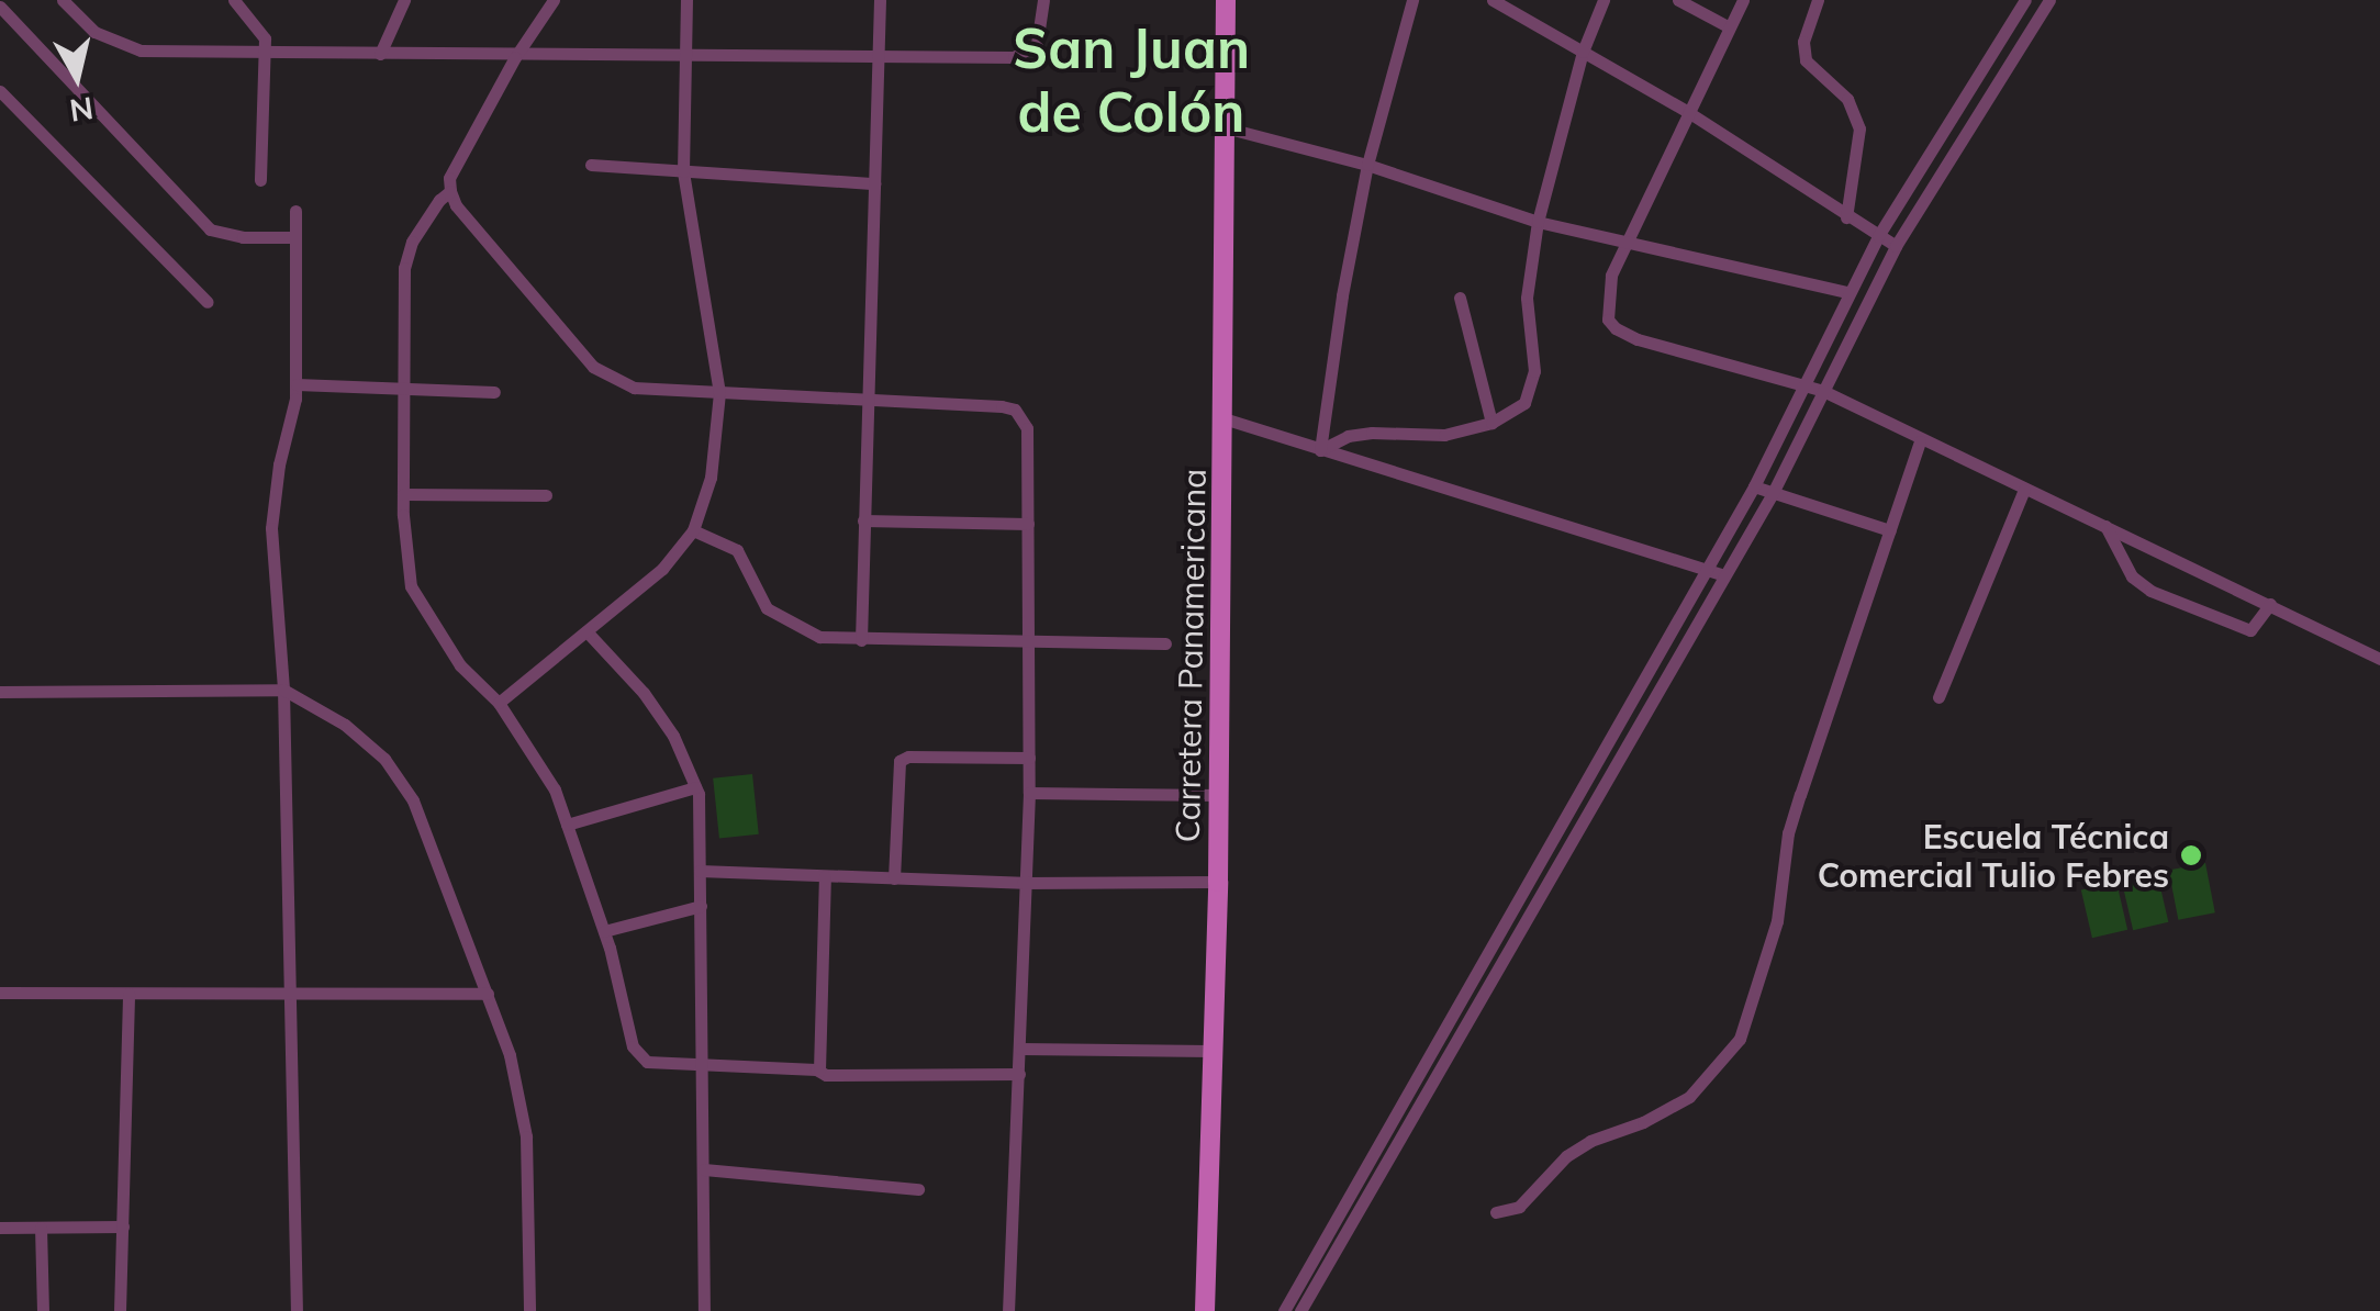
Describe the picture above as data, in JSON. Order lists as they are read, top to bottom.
{
  "streets": {
    "main road": ["Carretera Panamericana"]
  },
  "districts": ["San Juan de Colón"],
  "places": ["Escuela Técnica Comercial Tulio Febres"],
  "north": "bottom"
}
